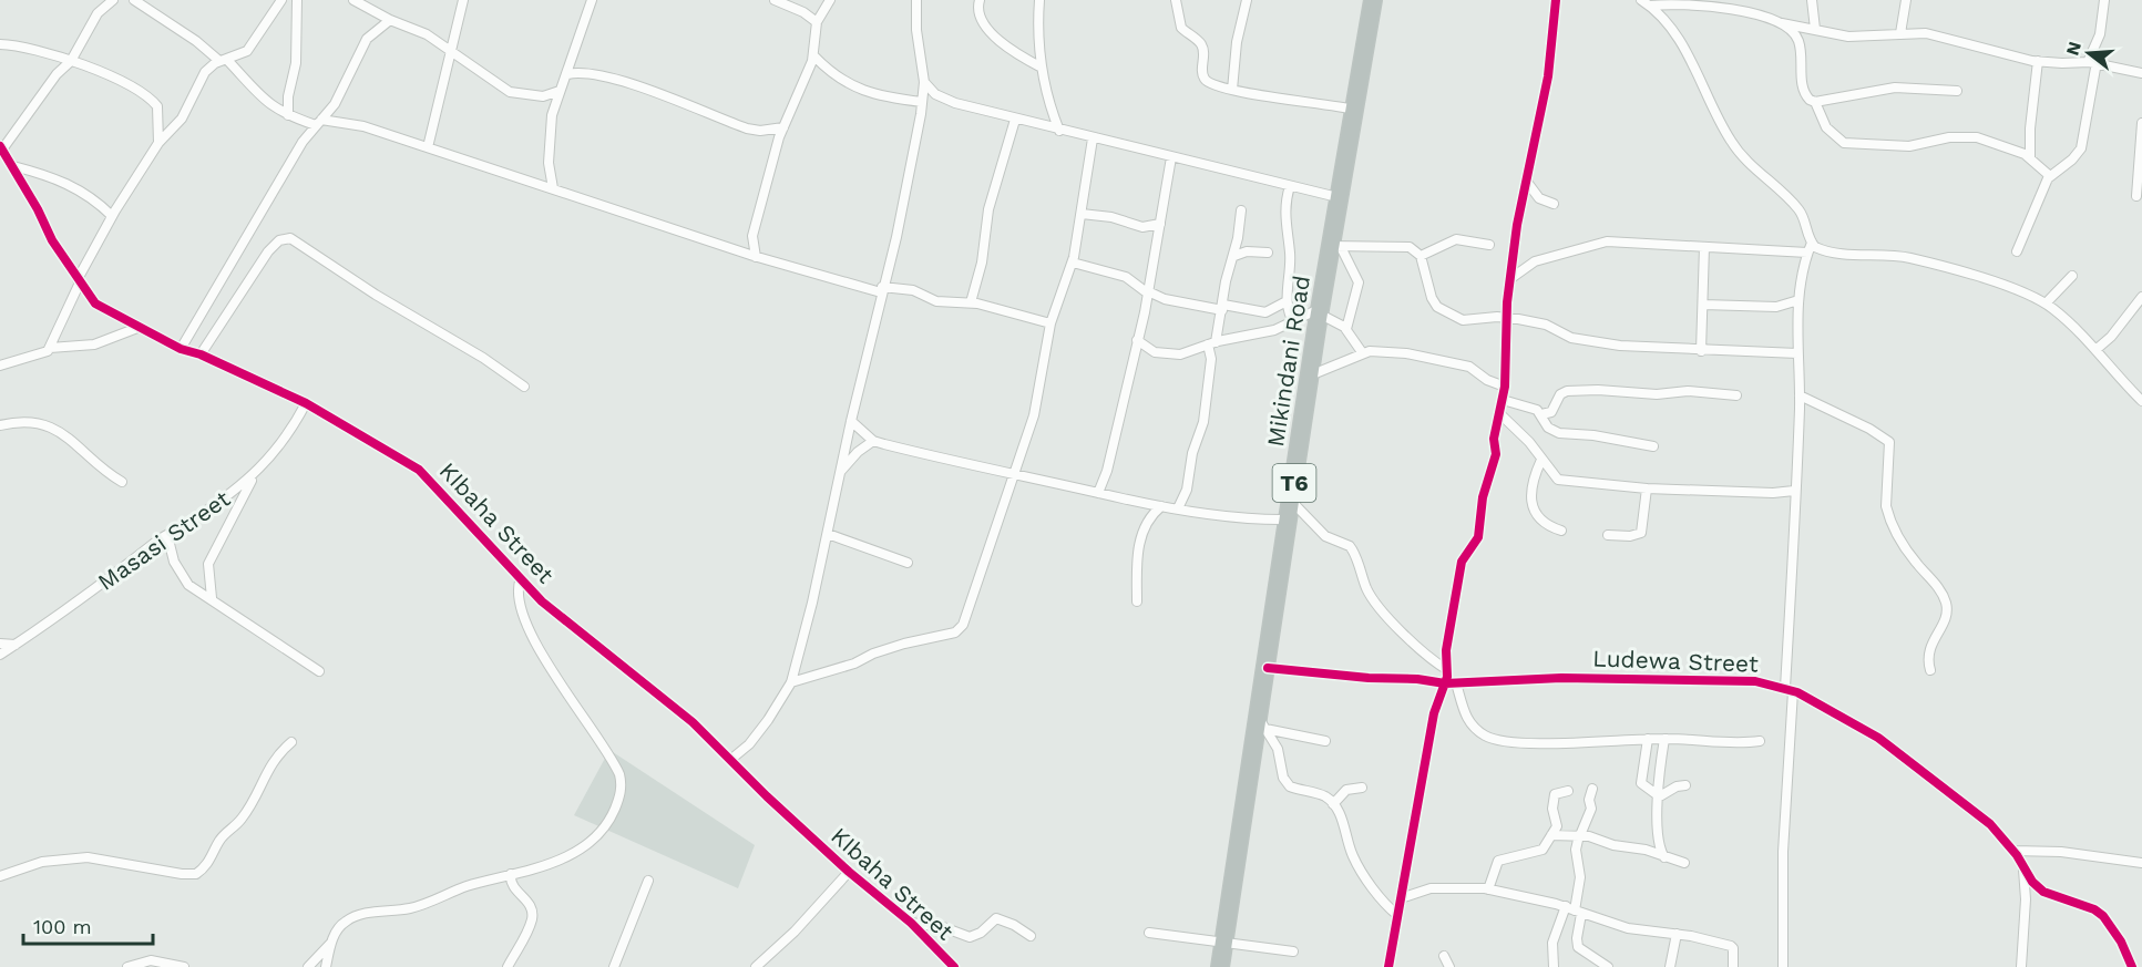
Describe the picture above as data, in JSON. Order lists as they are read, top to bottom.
{
  "streets": {
    "highway": ["Mikindani Road", "T6"],
    "street": ["KIbaha Street", "Masasi Street", "Ludewa Street"]
  },
  "crossings": [
    ["Mikindani Road", "Ludewa Street"],
    ["KIbaha Street", "Masasi Street"]
  ],
  "scale_bar": "100 m",
  "north": "left"
}
